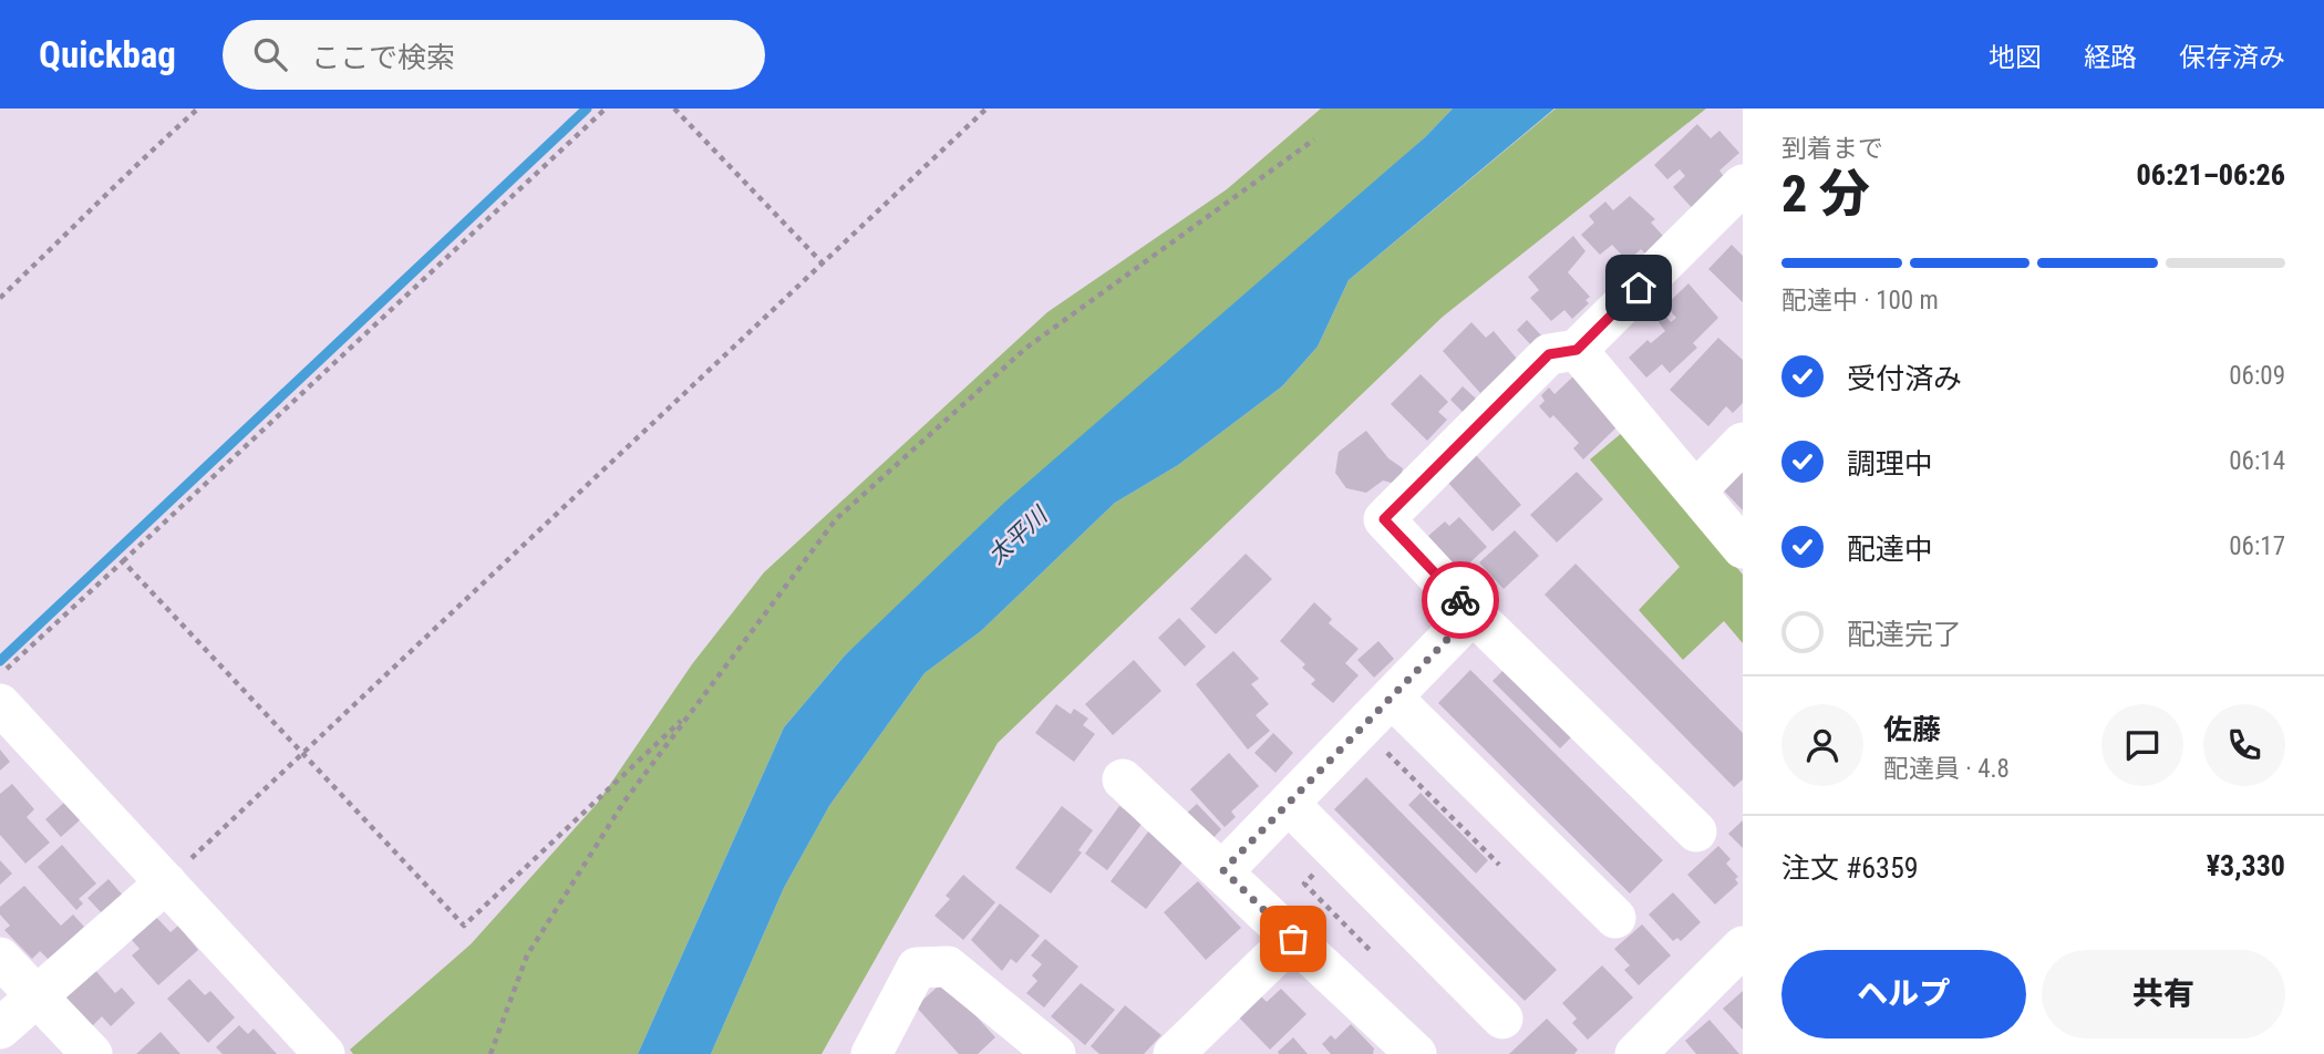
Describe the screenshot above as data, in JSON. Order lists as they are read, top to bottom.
{
  "water": ["太平川"],
  "page": {
    "header": "Quickbag",
    "search": "ここで検索",
    "nav": ["地図", "経路", "保存済み"],
    "heading": ["2 分", "到着まで", "06:21–06:26"],
    "panel": [
      "佐藤",
      "配達員 · 4.8",
      "注文 #6359",
      "¥3,330"
    ],
    "bar": "配達中 · 100 m",
    "list": [
      ["受付済み", "06:09"],
      ["調理中", "06:14"],
      ["配達中", "06:17"],
      "配達完了"
    ],
    "buttons": ["ヘルプ", "共有"]
  }
}
